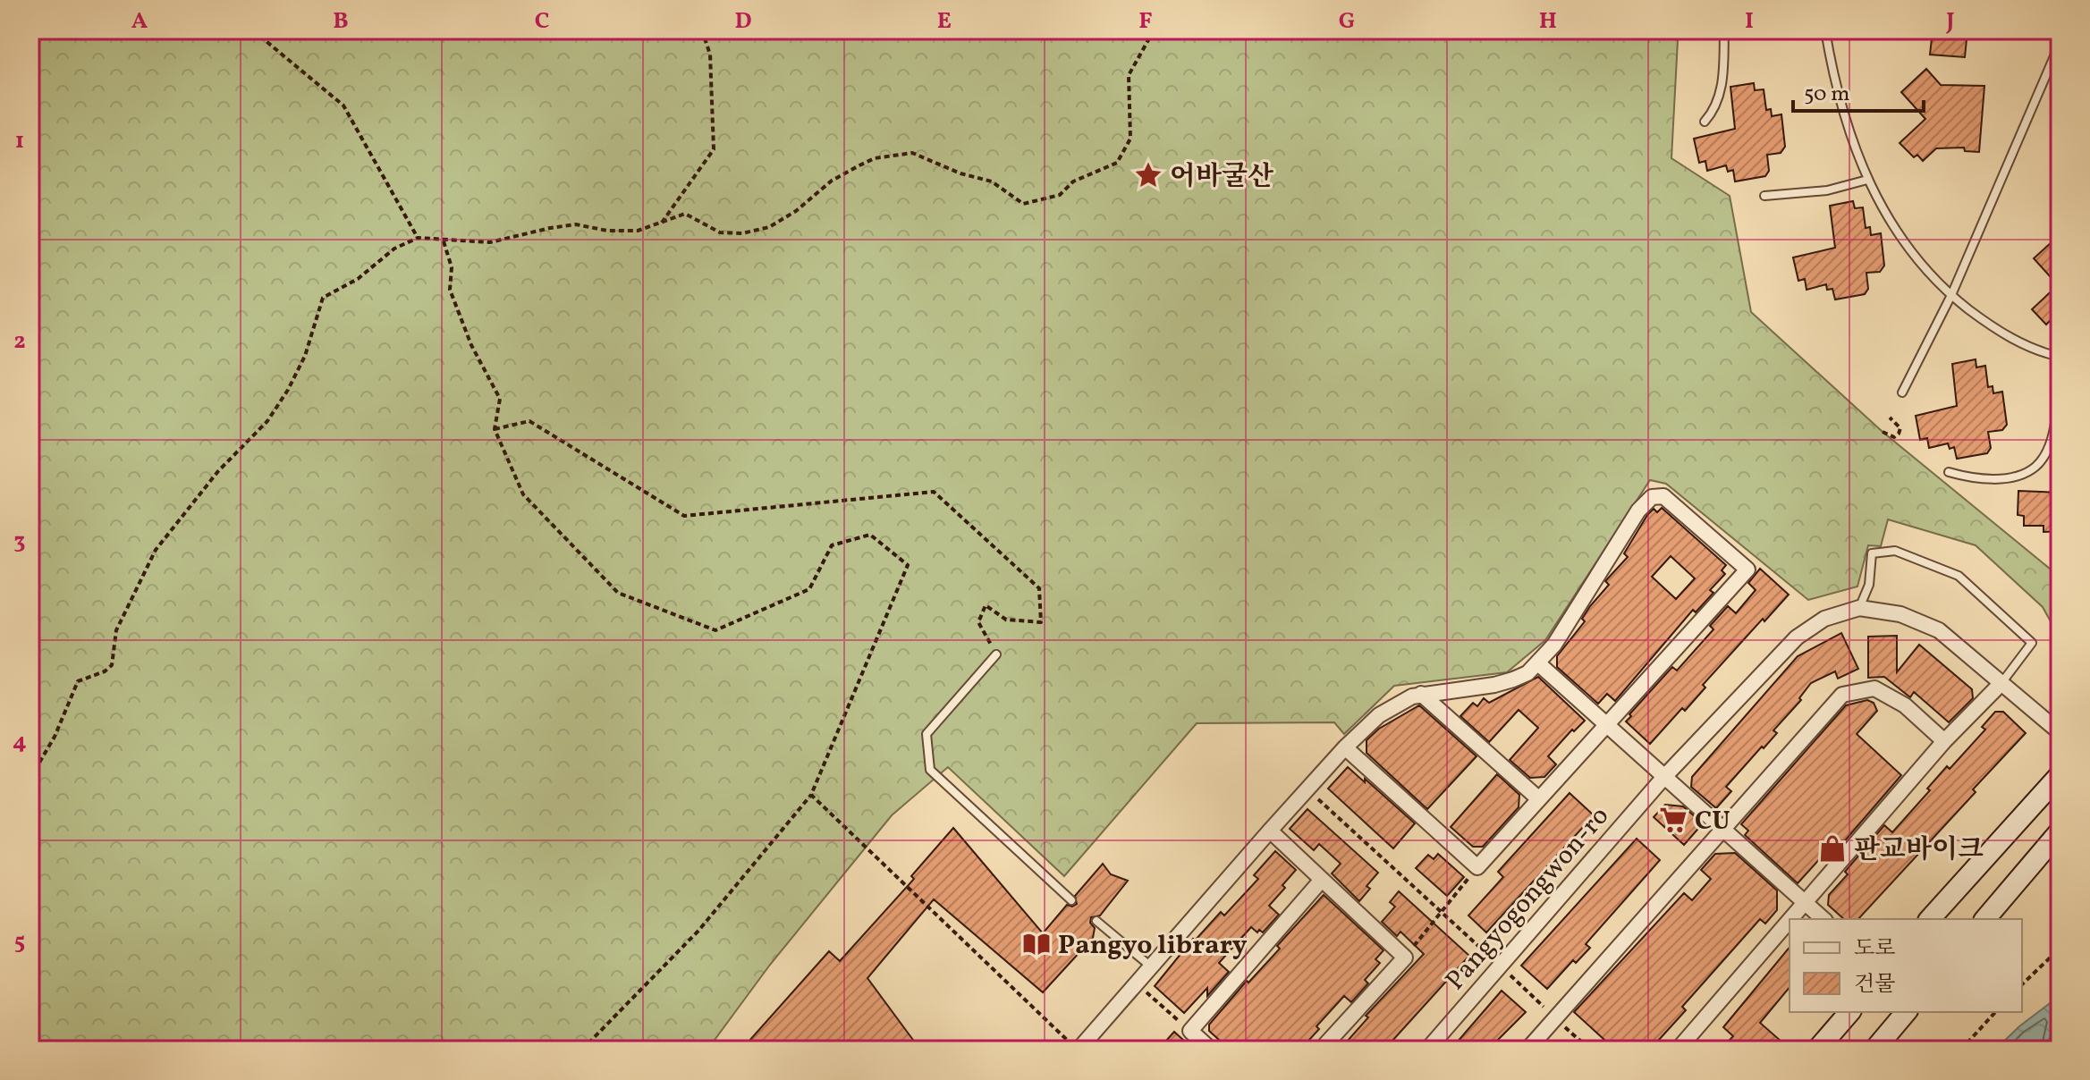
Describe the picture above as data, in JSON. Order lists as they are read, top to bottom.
{
  "streets": {
    "street": ["Pangyogongwon-ro"]
  },
  "places": {
    "place": ["어바굴산"],
    "supermarket": ["CU"],
    "shop": ["판교바이크"],
    "library": ["Pangyo library"]
  },
  "legend": ["도로", "건물"],
  "scale_bar": "50 m",
  "grid": {
    "columns": [
      "A",
      "B",
      "C",
      "D",
      "E",
      "F",
      "G",
      "H",
      "I",
      "J"
    ],
    "rows": [
      "1",
      "2",
      "3",
      "4",
      "5"
    ]
  }
}
